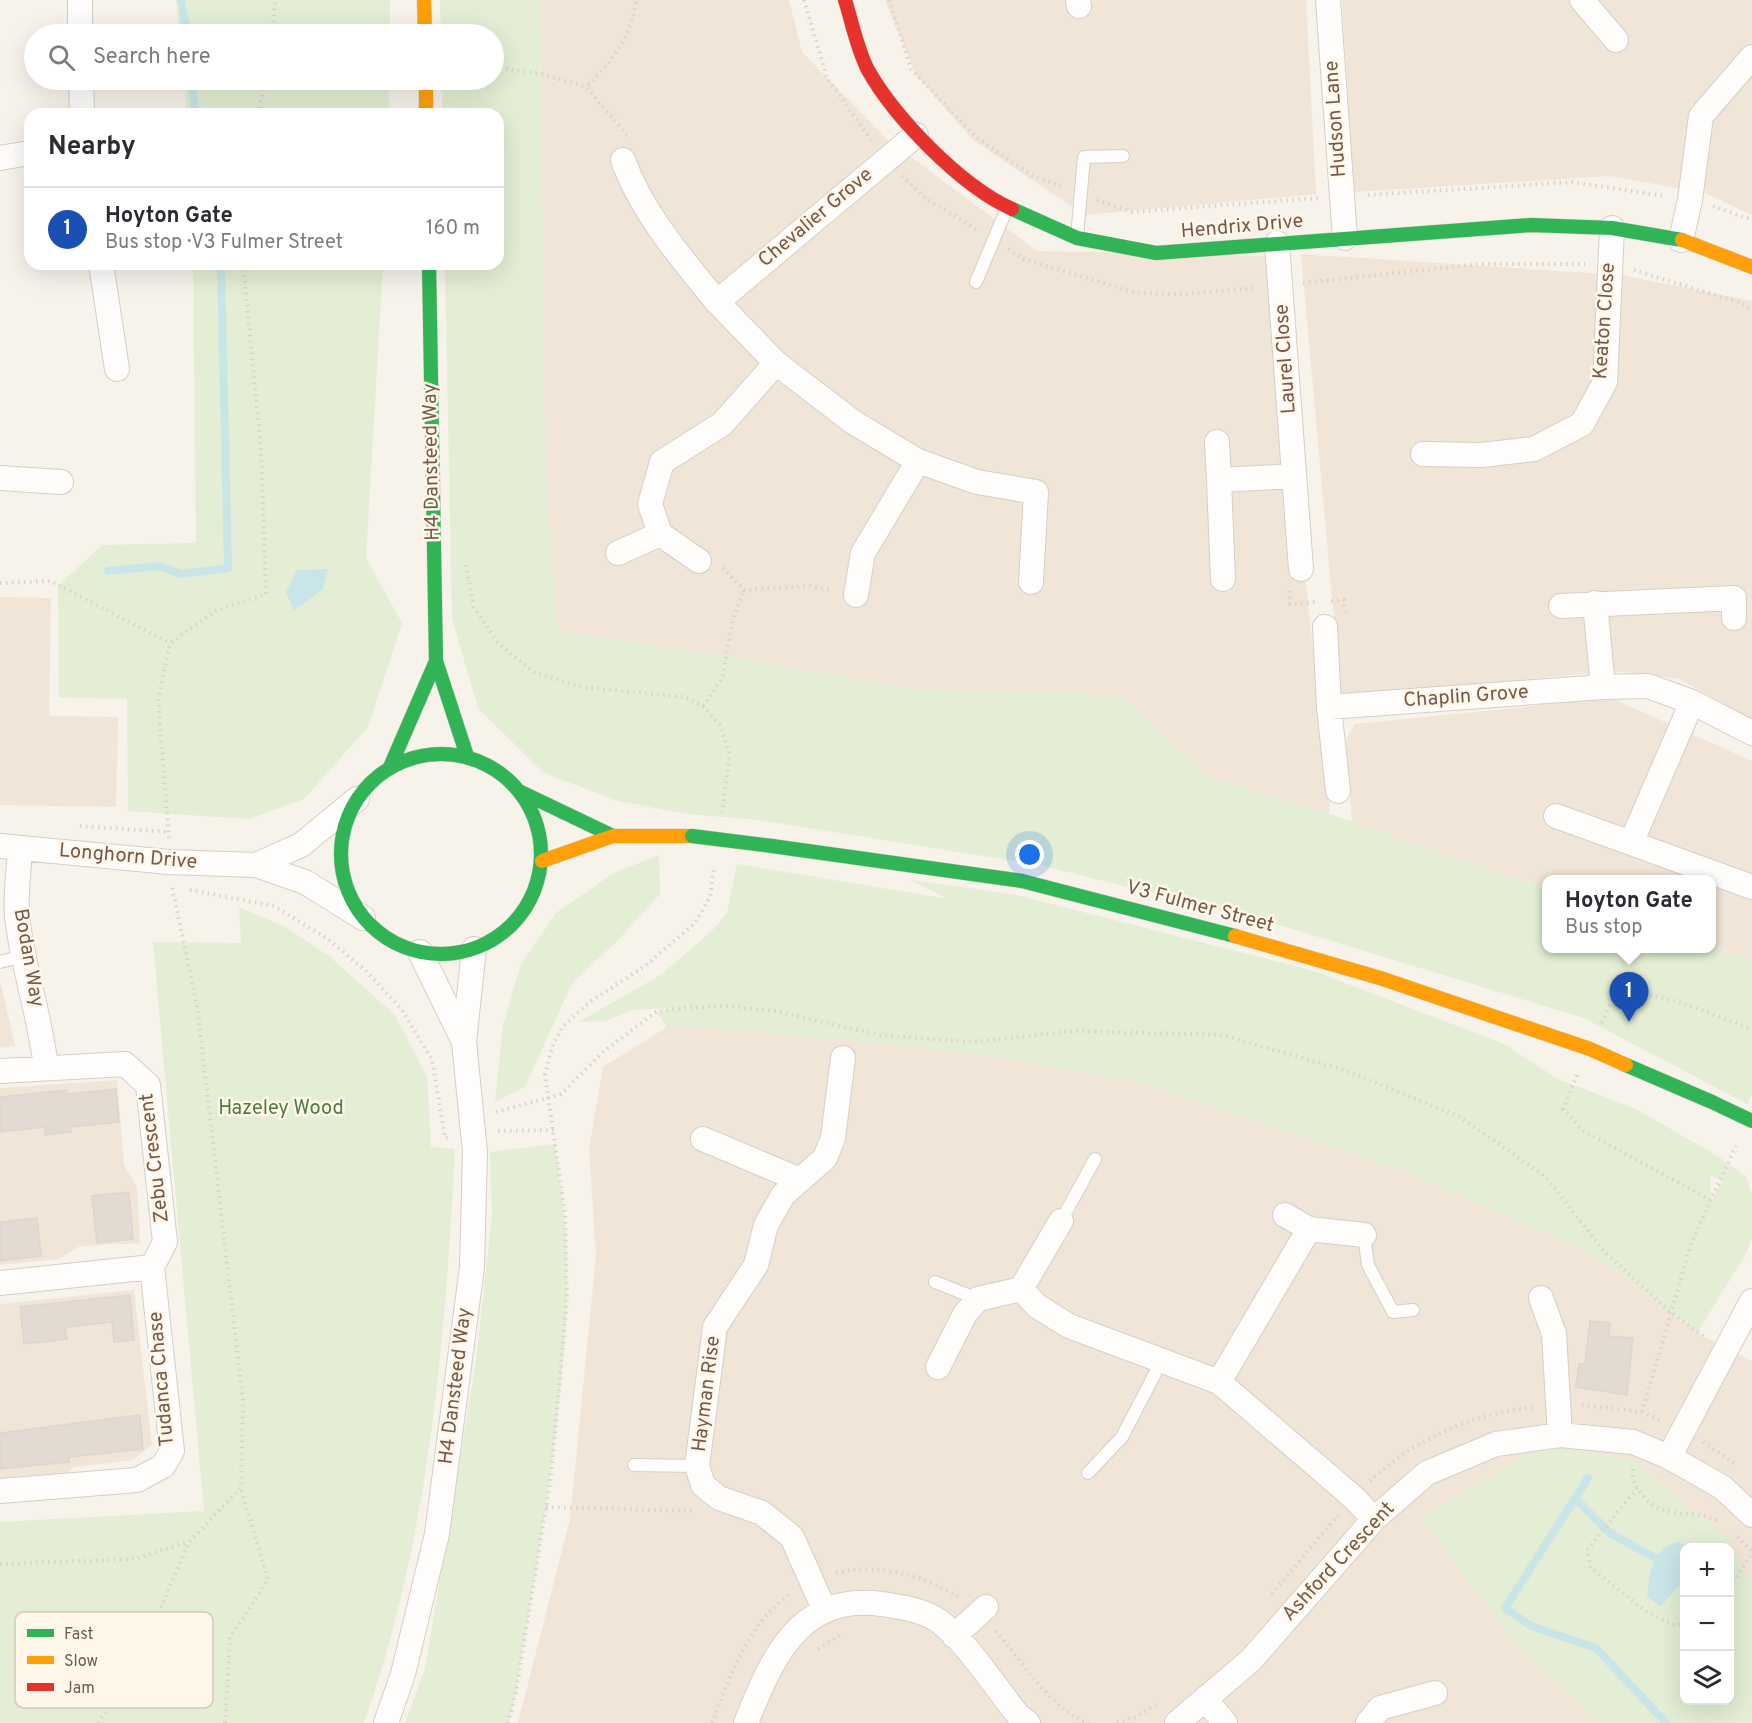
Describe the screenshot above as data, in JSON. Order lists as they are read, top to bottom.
{
  "streets": {
    "street": [
      "Hudson Lane",
      "Chevalier Grove",
      "Hendrix Drive",
      "Keaton Close",
      "Laurel Close",
      "H4 Dansteed Way",
      "Chaplin Grove",
      "Longhorn Drive",
      "V3 Fulmer Street",
      "Bodan Way",
      "Zebu Crescent",
      "Tudanca Chase",
      "Hayman Rise",
      "Ashford Crescent"
    ]
  },
  "crossings": [
    ["Hudson Lane", "Hendrix Drive"],
    ["Chevalier Grove", "Hendrix Drive"],
    ["Hendrix Drive", "Keaton Close"],
    ["Hendrix Drive", "Laurel Close"],
    ["H4 Dansteed Way", "Longhorn Drive"],
    ["H4 Dansteed Way", "V3 Fulmer Street"],
    ["Longhorn Drive", "V3 Fulmer Street"],
    ["Longhorn Drive", "Bodan Way"],
    ["Bodan Way", "Zebu Crescent"],
    ["Zebu Crescent", "Tudanca Chase"]
  ],
  "parks": ["Hazeley Wood"],
  "legend": ["Fast", "Slow", "Jam"],
  "page": {
    "search": "Search here",
    "heading": "Nearby",
    "list": [
      {
        "mark": "1",
        "name": "Hoyton Gate",
        "note": "Bus stop · V3 Fulmer Street",
        "value": "160 m"
      }
    ],
    "popup": ["Hoyton Gate", "Bus stop"],
    "pins": "1",
    "map_buttons": ["+", "−"]
  }
}
